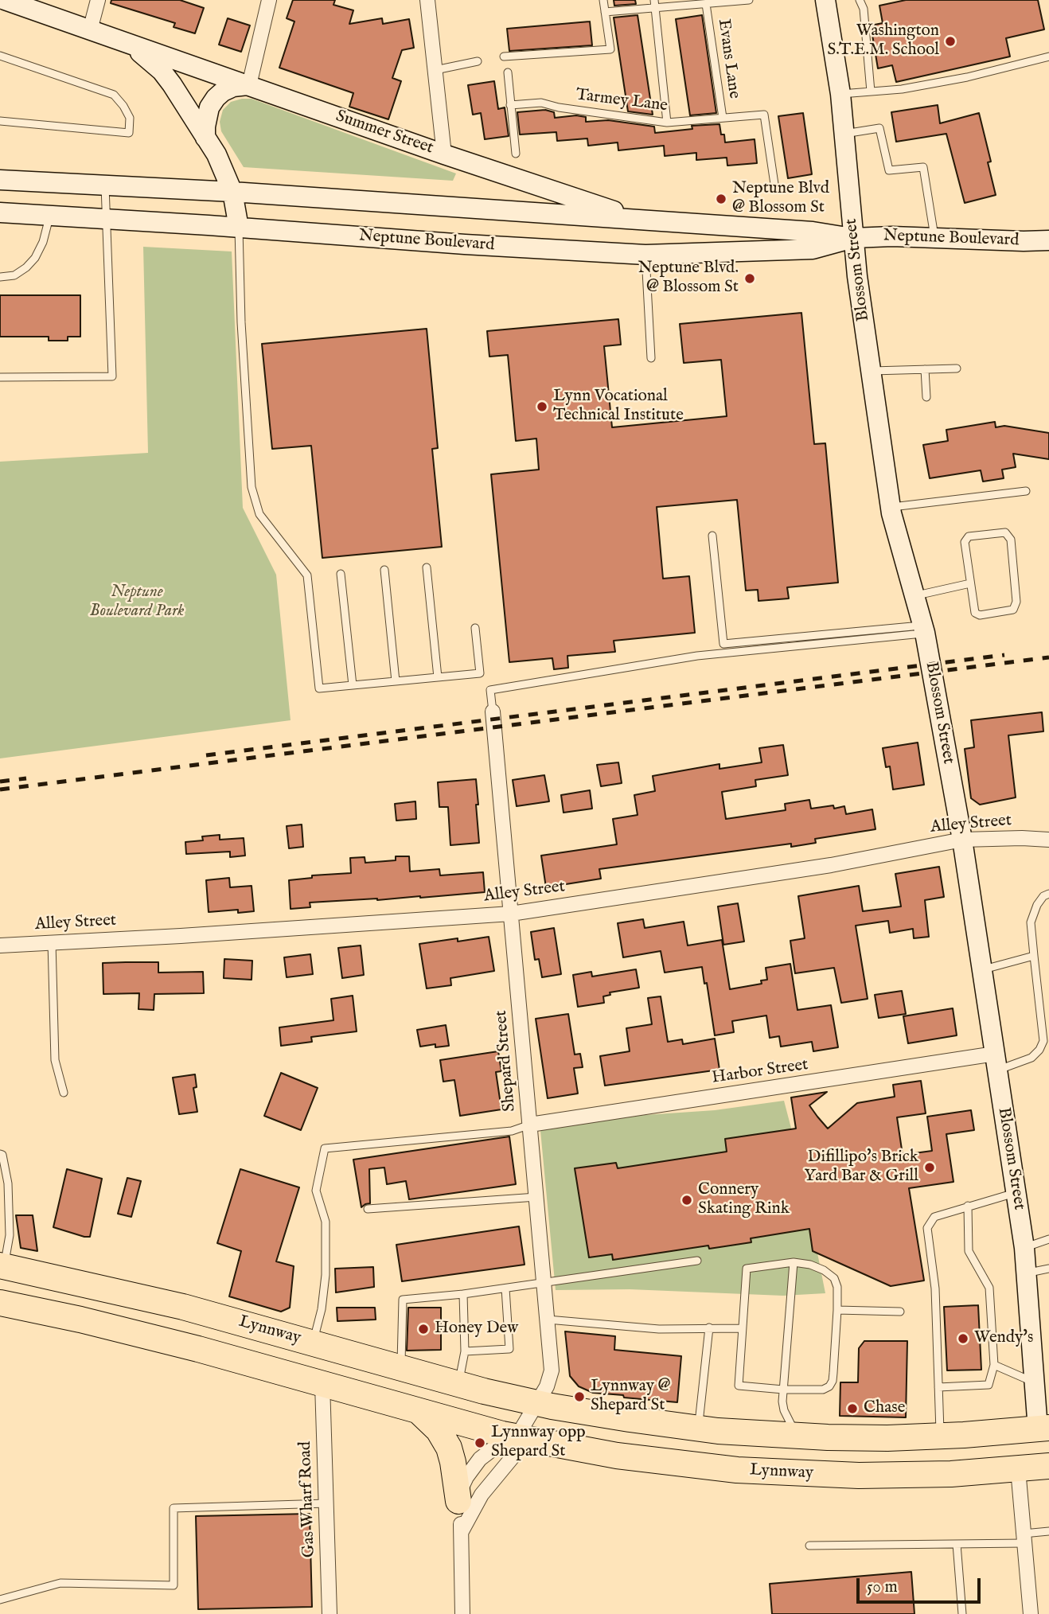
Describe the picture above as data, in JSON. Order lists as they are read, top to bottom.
{
  "streets": {
    "highway": ["Lynnway"],
    "street": [
      "Summer Street",
      "Neptune Boulevard",
      "Blossom Street",
      "Alley Street",
      "Shepard Street",
      "Harbor Street",
      "Gas Wharf Road"
    ],
    "lane": ["Evans Lane", "Tarmey Lane"]
  },
  "crossings": [
    ["Evans Lane", "Tarmey Lane"],
    ["Summer Street", "Neptune Boulevard"],
    ["Neptune Boulevard", "Blossom Street"],
    ["Blossom Street", "Alley Street"],
    ["Blossom Street", "Harbor Street"],
    ["Blossom Street", "Lynnway"],
    ["Alley Street", "Shepard Street"],
    ["Shepard Street", "Harbor Street"],
    ["Shepard Street", "Lynnway"],
    ["Lynnway", "Gas Wharf Road"]
  ],
  "parks": ["Neptune Boulevard Park"],
  "places": [
    "Washington S.T.E.M. School",
    "Neptune Blvd @ Blossom St",
    "Neptune Blvd. @ Blossom St",
    "Lynn Vocational Technical Institute",
    "Difillipo's Brick Yard Bar & Grill",
    "Connery Skating Rink",
    "Honey Dew",
    "Wendy's",
    "Lynnway @ Shepard St",
    "Chase",
    "Lynnway opp Shepard St"
  ],
  "scale_bar": "50 m"
}
